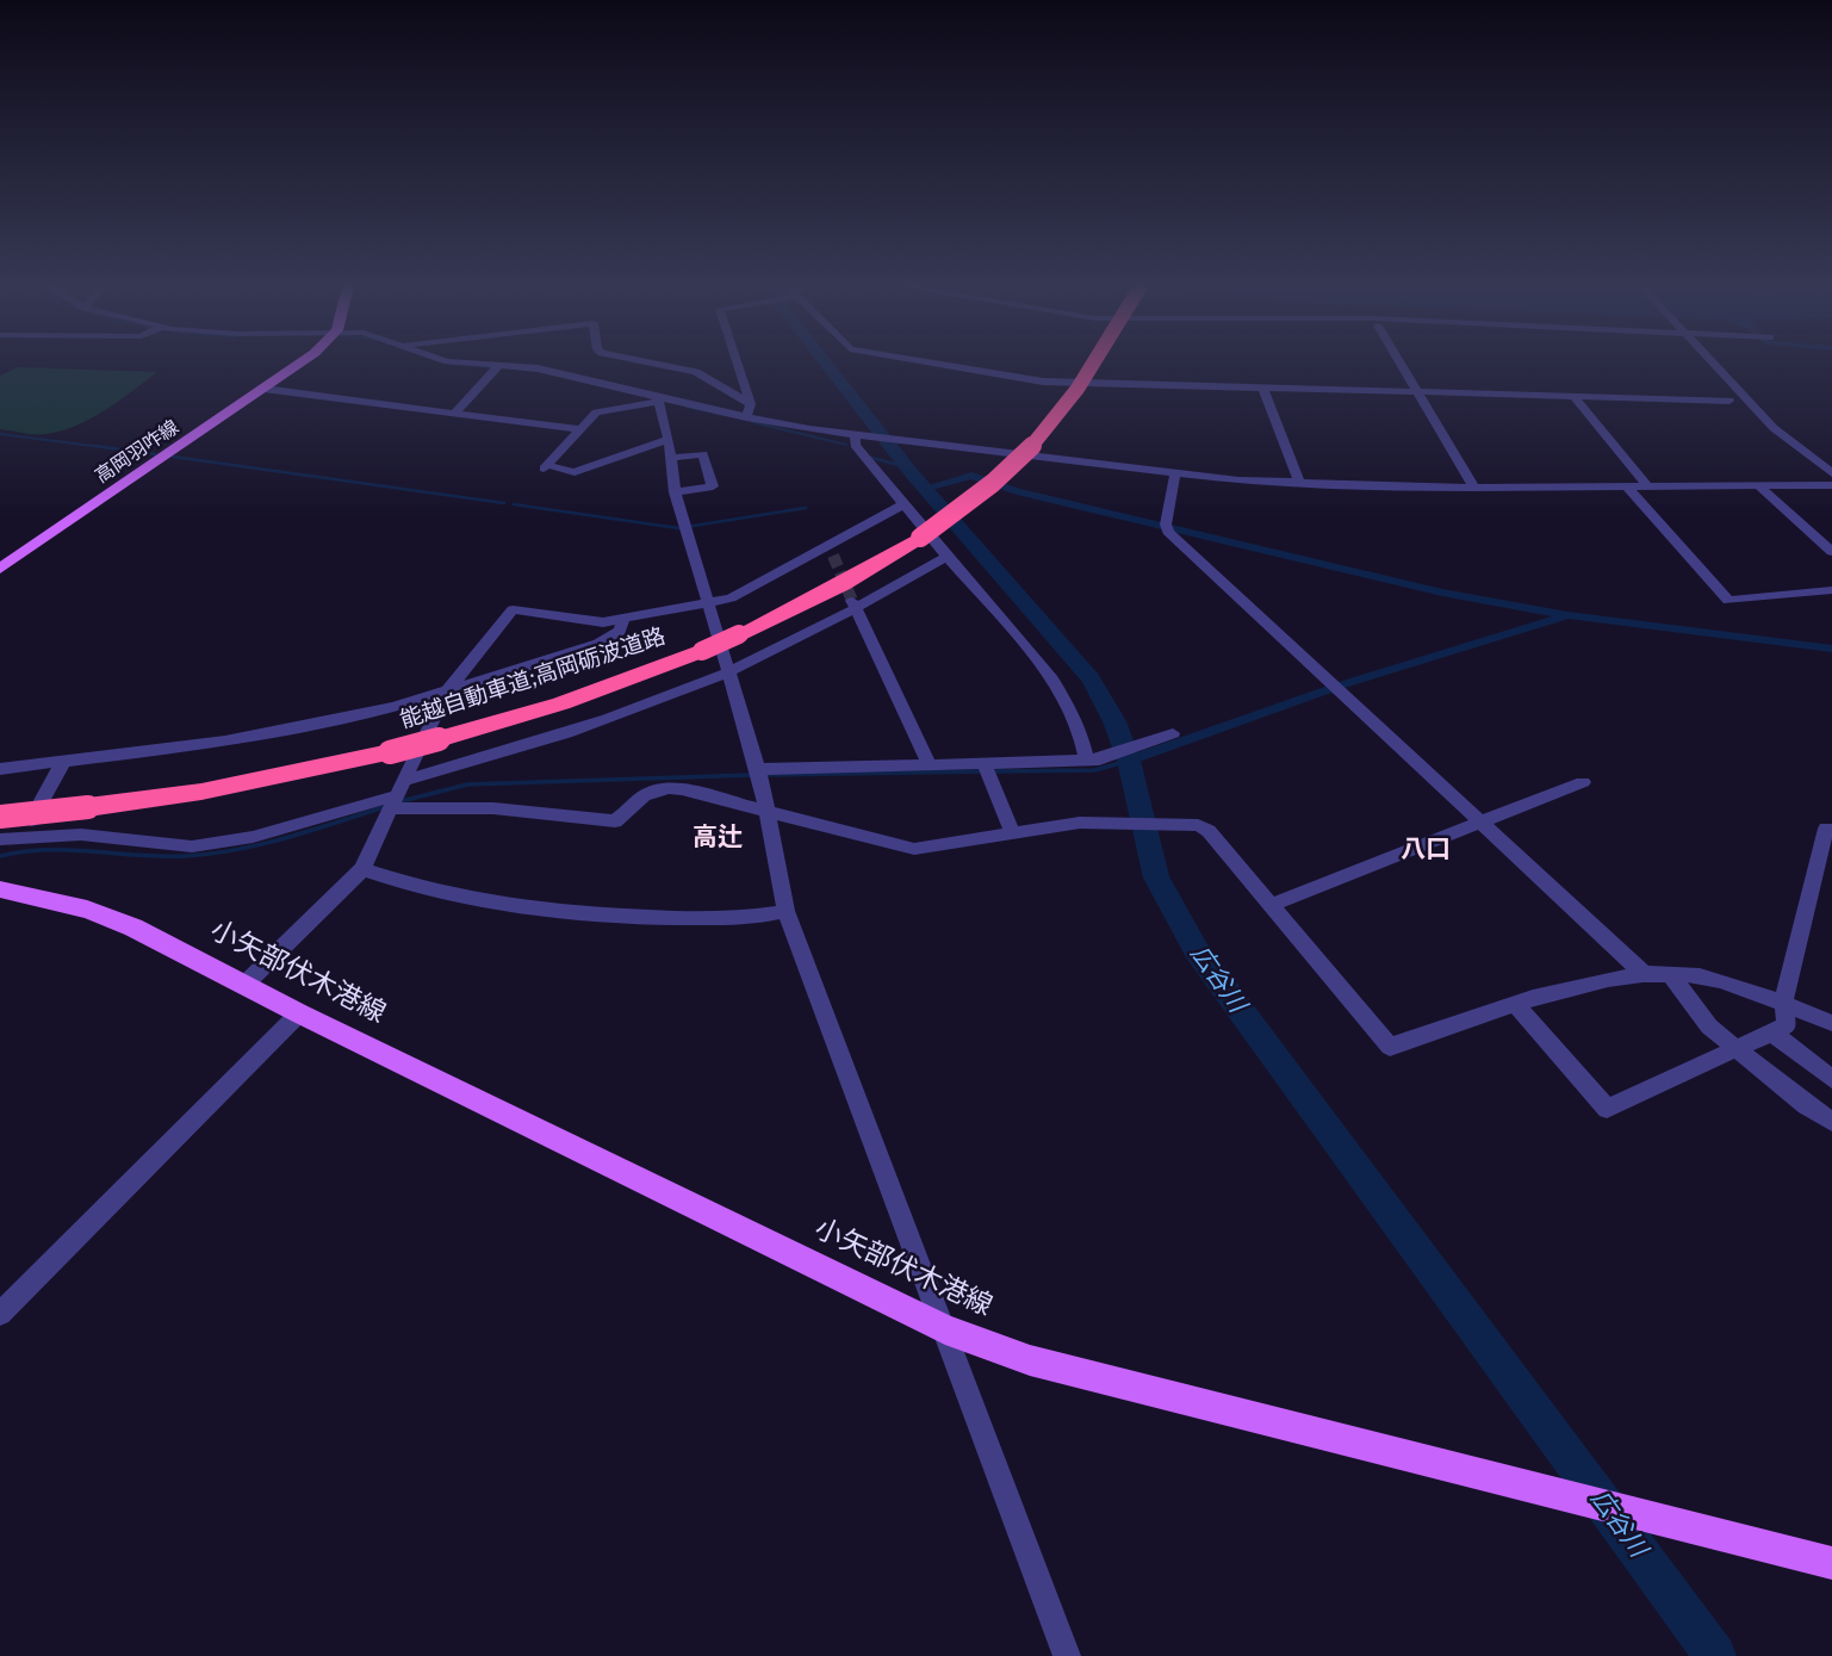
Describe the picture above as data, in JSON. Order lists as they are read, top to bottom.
{
  "streets": {
    "highway": ["能越自動車道;高岡砺波道路"],
    "main road": ["高岡羽咋線", "小矢部伏木港線"]
  },
  "districts": ["高辻", "八口"],
  "water": ["広谷川"]
}
